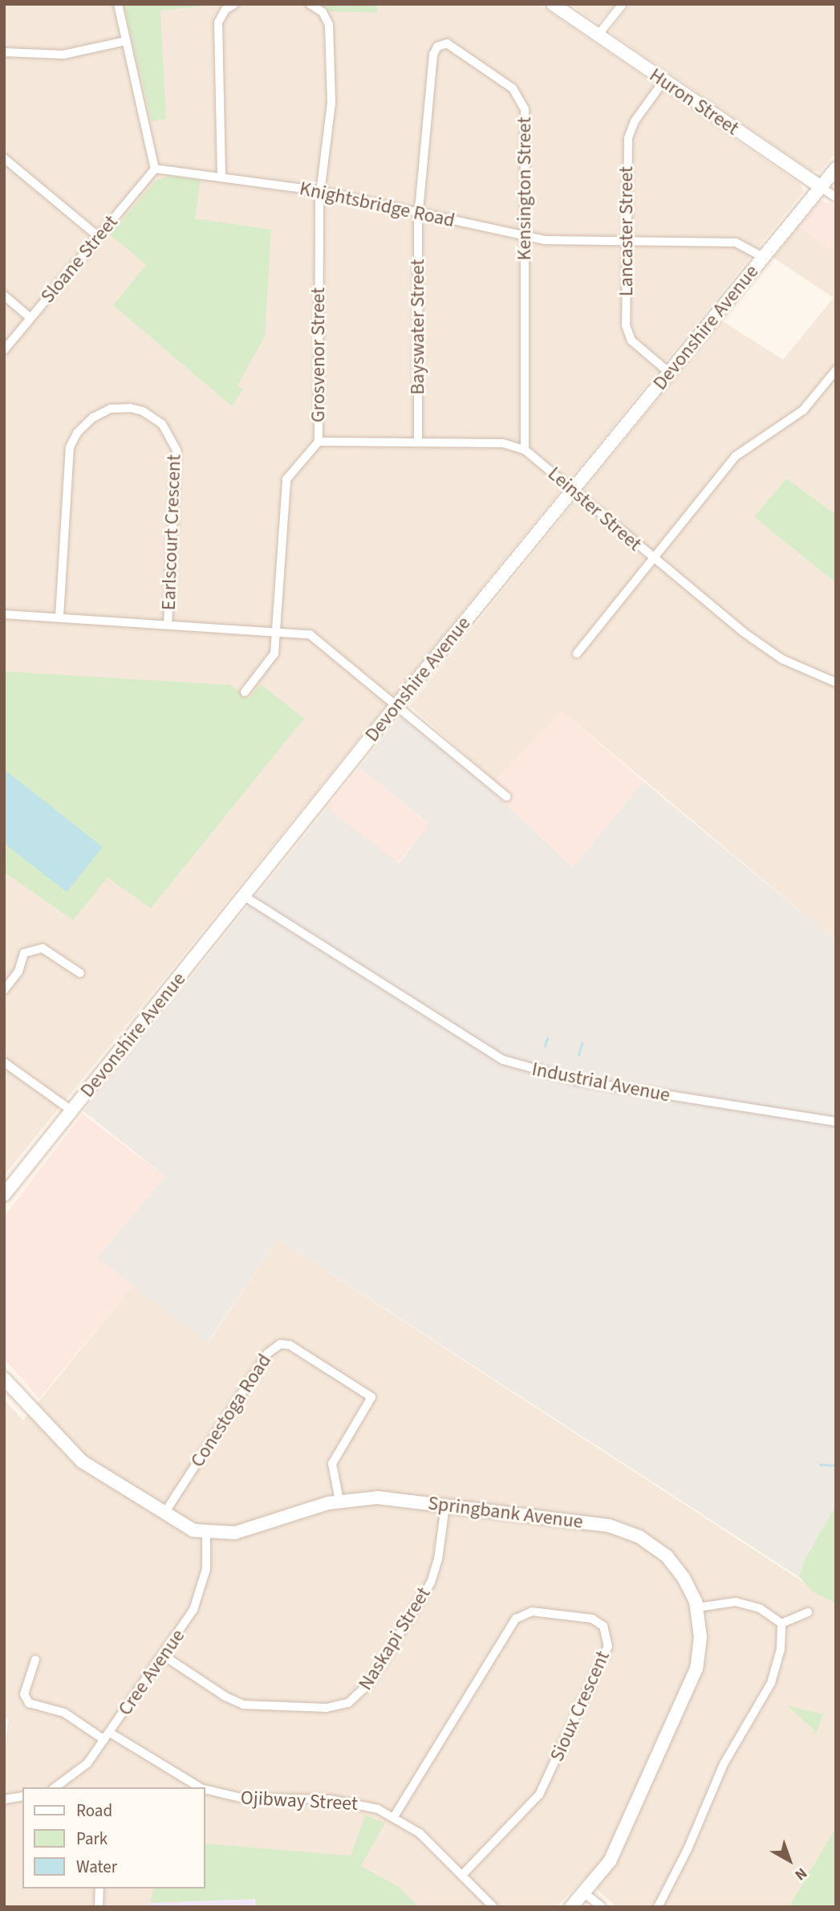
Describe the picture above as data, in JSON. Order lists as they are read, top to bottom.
{
  "streets": {
    "main road": ["Huron Street", "Devonshire Avenue", "Springbank Avenue"],
    "street": [
      "Kensington Street",
      "Knightsbridge Road",
      "Lancaster Street",
      "Sloane Street",
      "Bayswater Street",
      "Grosvenor Street",
      "Leinster Street",
      "Earlscourt Crescent",
      "Industrial Avenue",
      "Conestoga Road",
      "Naskapi Street",
      "Cree Avenue",
      "Sioux Crescent",
      "Ojibway Street"
    ]
  },
  "crossings": [
    ["Huron Street", "Lancaster Street"],
    ["Huron Street", "Devonshire Avenue"],
    ["Kensington Street", "Knightsbridge Road"],
    ["Kensington Street", "Bayswater Street"],
    ["Kensington Street", "Leinster Street"],
    ["Knightsbridge Road", "Lancaster Street"],
    ["Knightsbridge Road", "Sloane Street"],
    ["Knightsbridge Road", "Bayswater Street"],
    ["Knightsbridge Road", "Devonshire Avenue"],
    ["Knightsbridge Road", "Grosvenor Street"],
    ["Lancaster Street", "Devonshire Avenue"],
    ["Bayswater Street", "Leinster Street"],
    ["Devonshire Avenue", "Leinster Street"],
    ["Devonshire Avenue", "Industrial Avenue"],
    ["Grosvenor Street", "Leinster Street"],
    ["Conestoga Road", "Springbank Avenue"],
    ["Springbank Avenue", "Naskapi Street"],
    ["Springbank Avenue", "Cree Avenue"],
    ["Naskapi Street", "Cree Avenue"],
    ["Cree Avenue", "Ojibway Street"],
    ["Sioux Crescent", "Ojibway Street"]
  ],
  "legend": ["Road", "Park", "Water"],
  "north": "bottom right"
}
